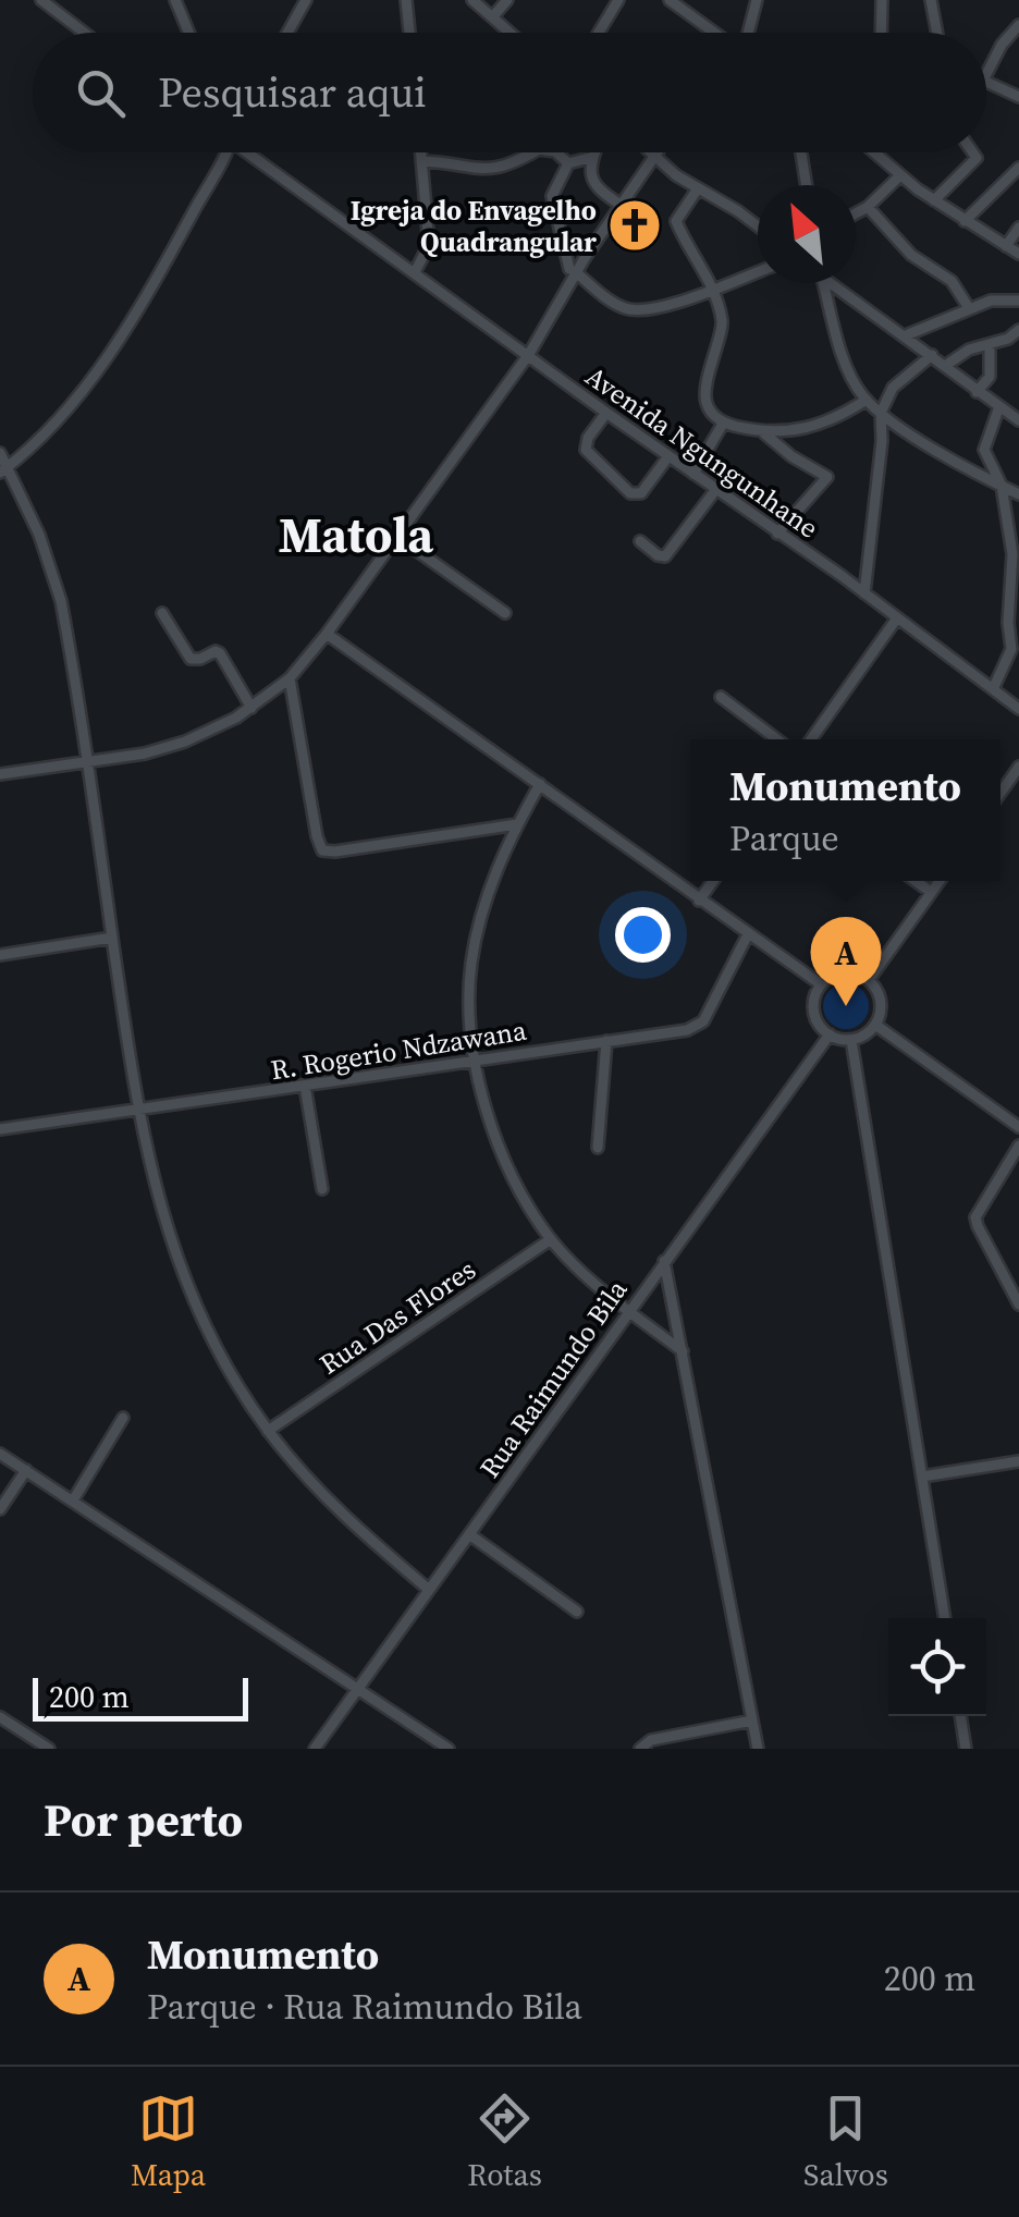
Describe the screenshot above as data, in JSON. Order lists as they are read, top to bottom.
{
  "streets": {
    "street": [
      "Avenida Ngungunhane",
      "R. Rogerio Ndzawana",
      "Rua Das Flores",
      "Rua Raimundo Bila"
    ]
  },
  "districts": ["Matola"],
  "places": {
    "church": ["Igreja do Envagelho Quadrangular"]
  },
  "scale_bar": "200 m",
  "north": "top left",
  "page": {
    "search": "Pesquisar aqui",
    "popup": ["Monumento", "Parque"],
    "pins": "A",
    "scale": "200 m",
    "heading": "Por perto",
    "list": [
      {
        "mark": "A",
        "name": "Monumento",
        "note": "Parque · Rua Raimundo Bila",
        "value": "200 m"
      }
    ],
    "nav": ["Mapa", "Rotas", "Salvos"]
  }
}
